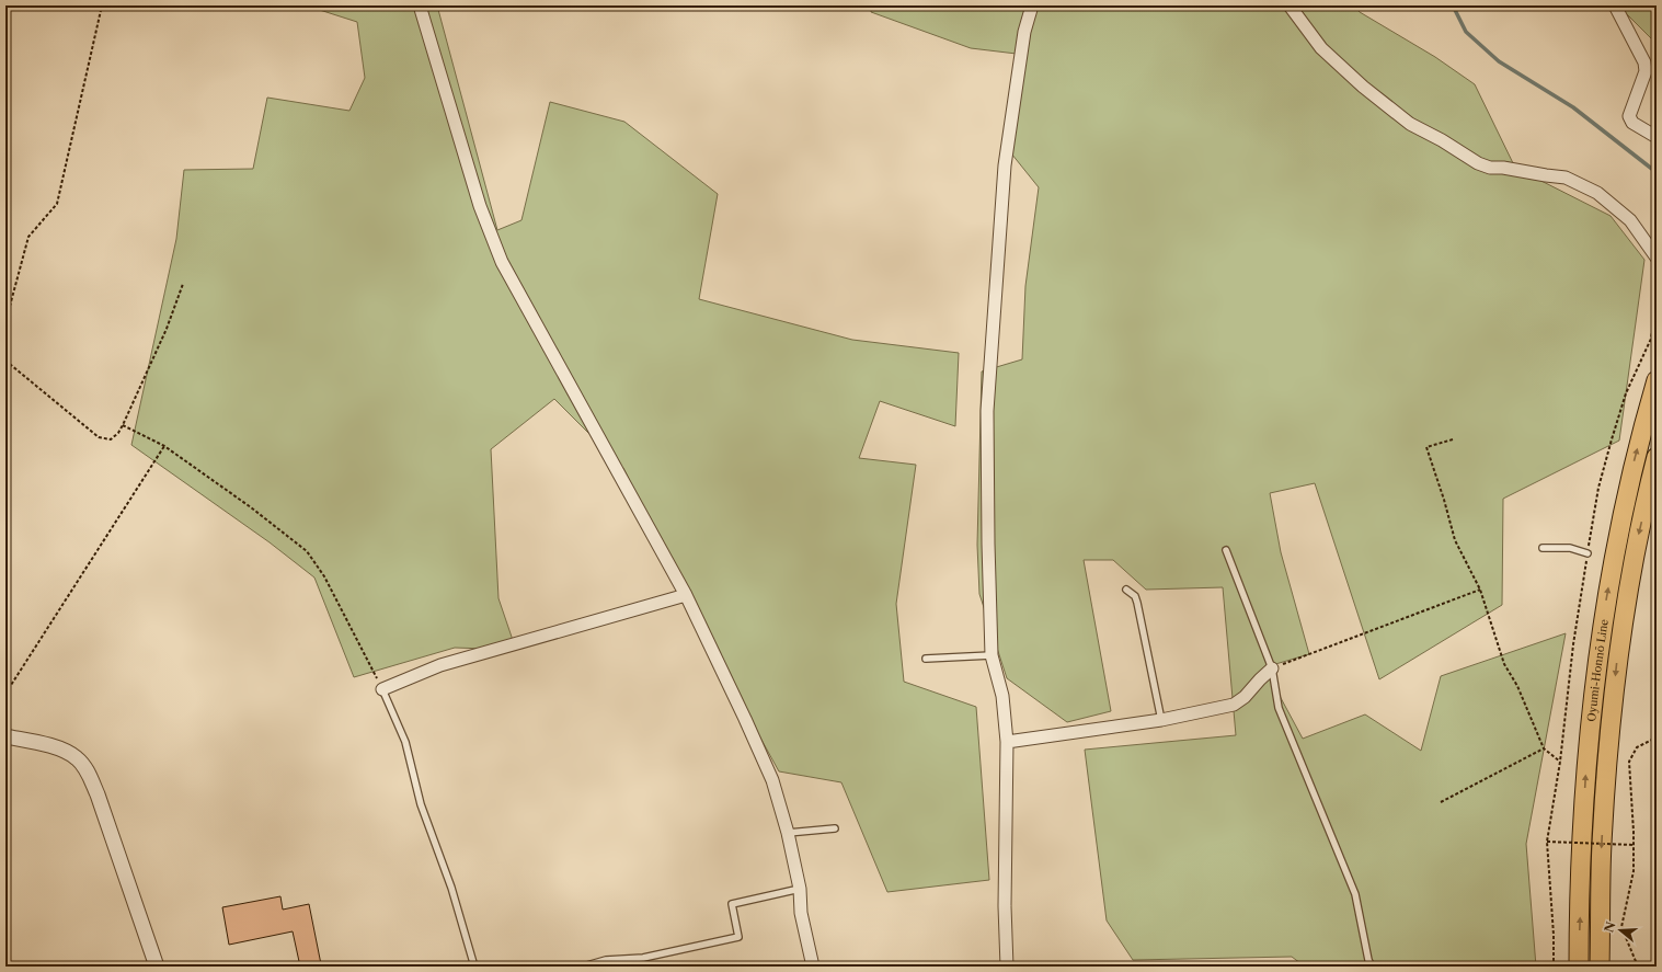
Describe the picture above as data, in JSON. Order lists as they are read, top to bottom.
{
  "streets": {
    "main road": ["Oyumi-Honnō Line"]
  },
  "north": "left"
}
